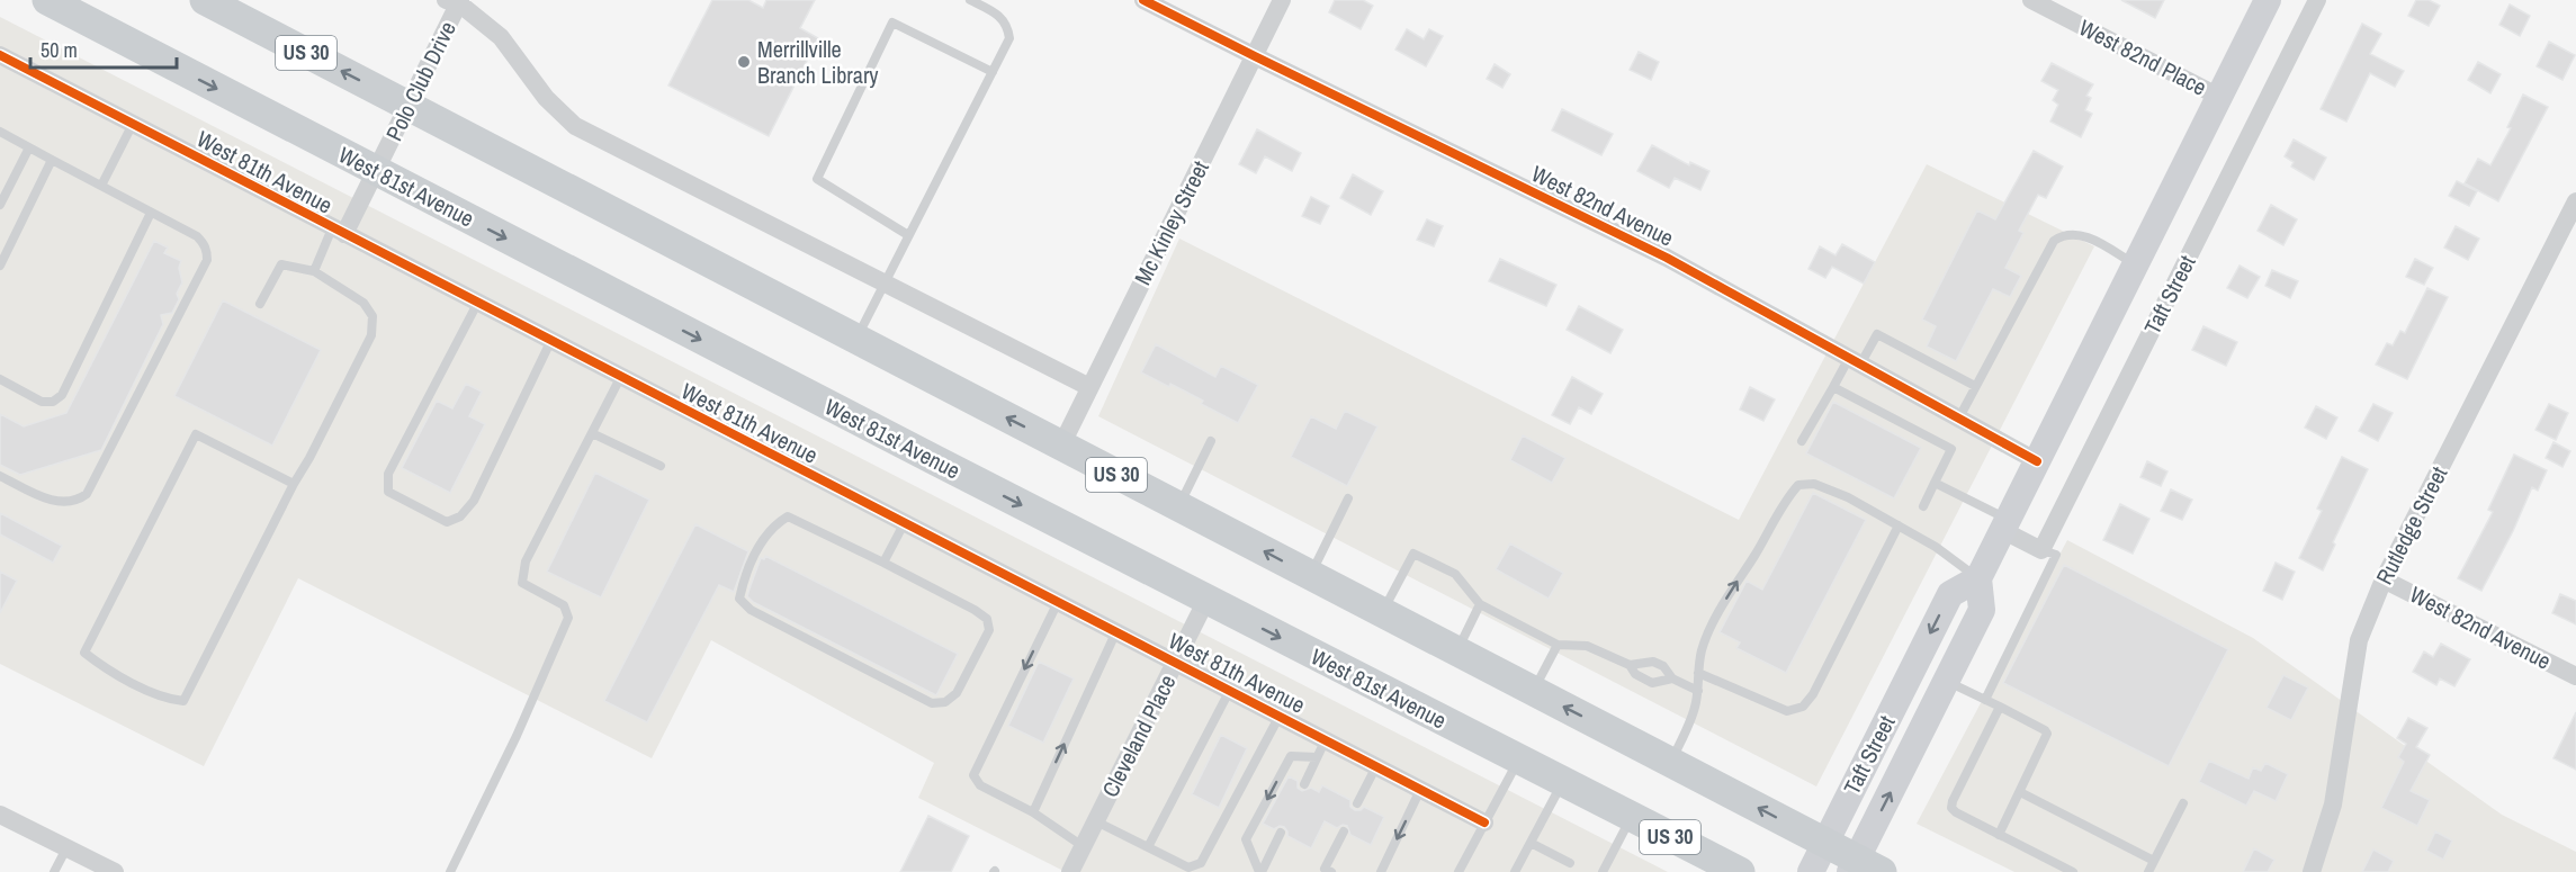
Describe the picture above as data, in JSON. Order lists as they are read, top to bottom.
{
  "streets": {
    "main road": ["US 30", "West 81st Avenue", "Taft Street"],
    "street": [
      "West 82nd Place",
      "Polo Club Drive",
      "West 81th Avenue",
      "West 82nd Avenue",
      "Mc Kinley Street",
      "Rutledge Street",
      "Cleveland Place"
    ]
  },
  "crossings": [
    ["US 30", "Polo Club Drive"],
    ["US 30", "Mc Kinley Street"],
    ["US 30", "Taft Street"],
    ["West 82nd Place", "Taft Street"],
    ["Polo Club Drive", "West 81th Avenue"],
    ["Polo Club Drive", "West 81st Avenue"],
    ["West 81th Avenue", "Cleveland Place"],
    ["West 81st Avenue", "Cleveland Place"],
    ["West 82nd Avenue", "Mc Kinley Street"],
    ["West 82nd Avenue", "Taft Street"],
    ["West 82nd Avenue", "Rutledge Street"]
  ],
  "places": ["Merrillville Branch Library"],
  "scale_bar": "50 m"
}
